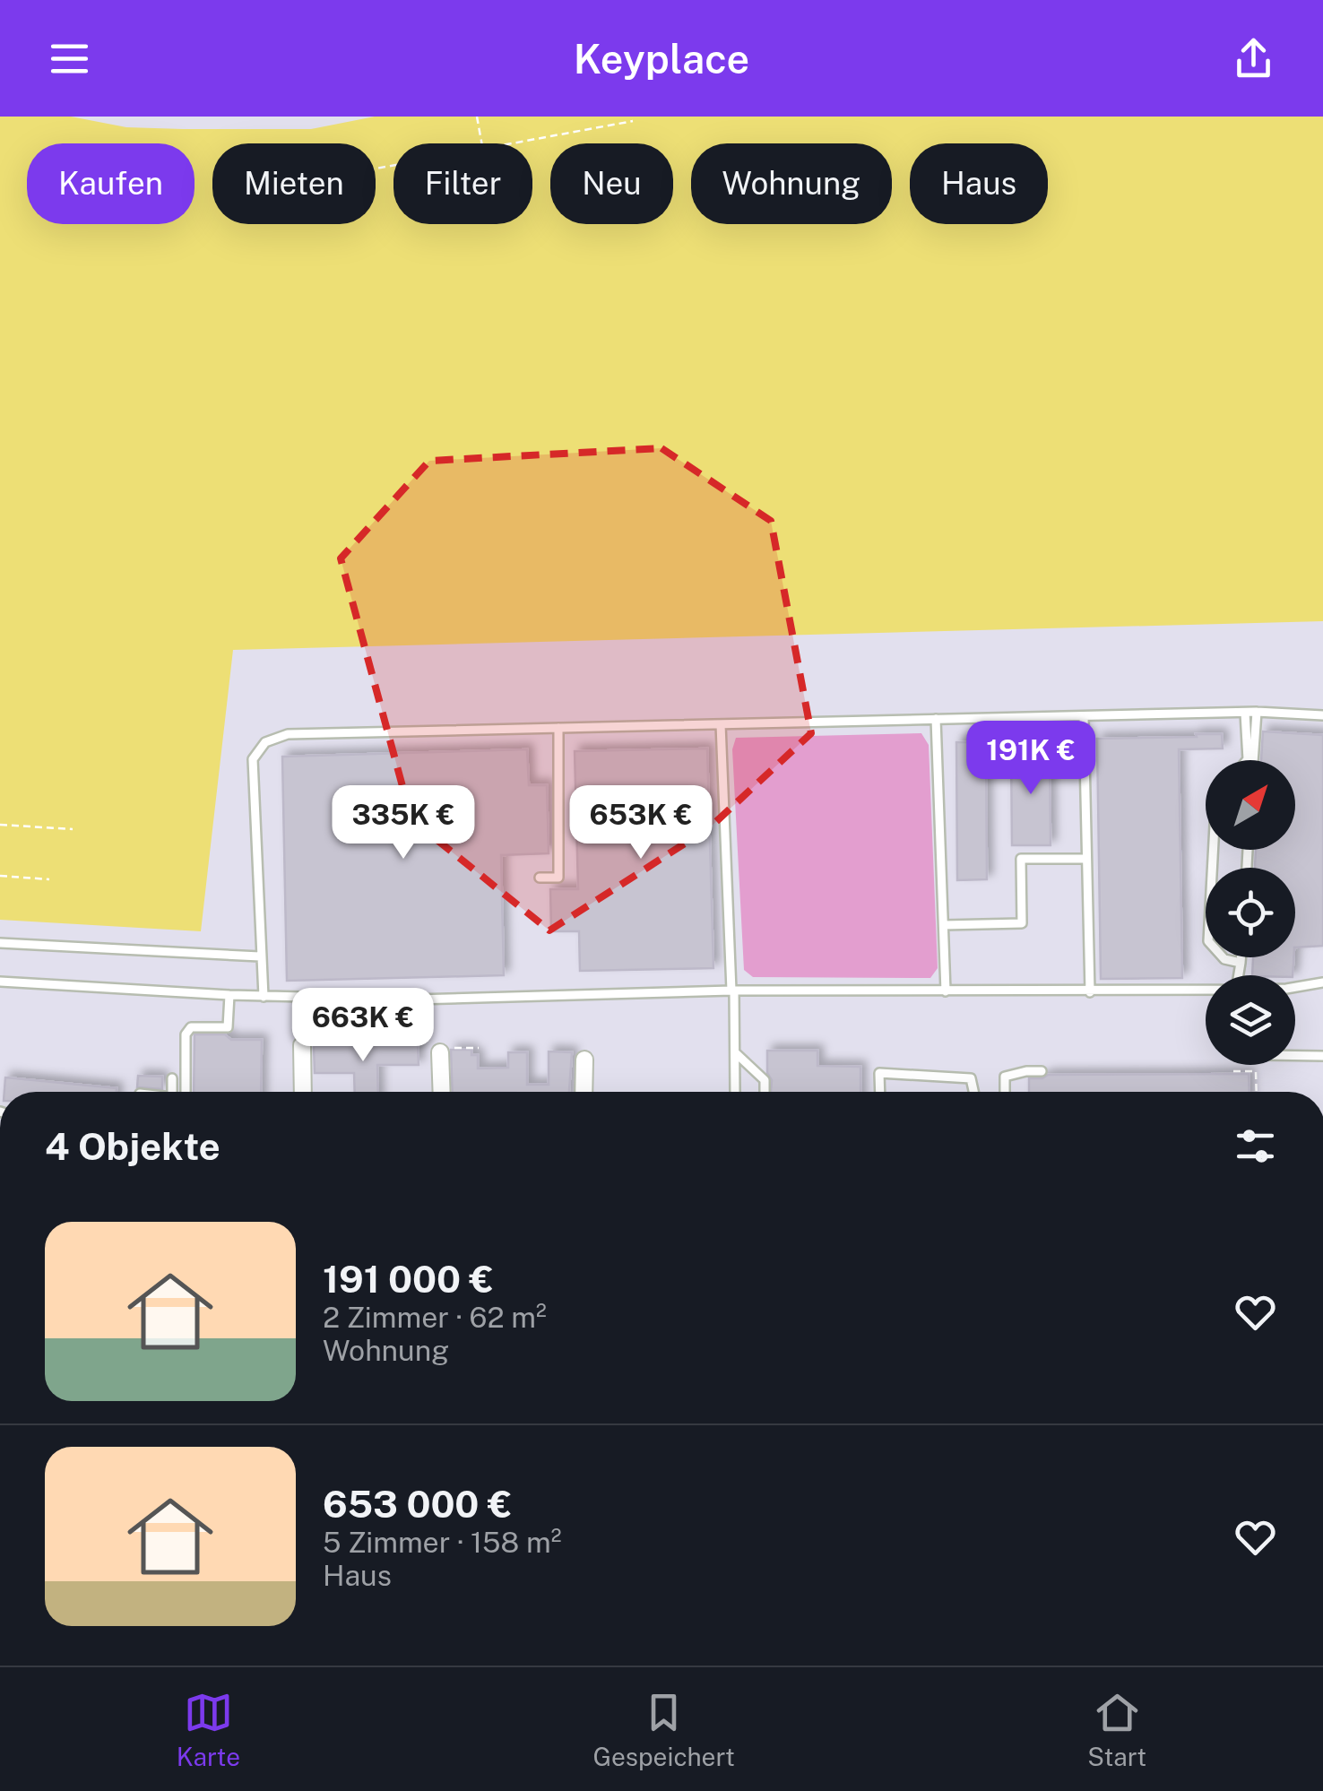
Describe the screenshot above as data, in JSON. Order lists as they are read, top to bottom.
{
  "north": "top right",
  "page": {
    "header": "Keyplace",
    "chip": [
      "Kaufen",
      "Mieten",
      "Filter",
      "Neu",
      "Wohnung",
      "Haus"
    ],
    "price": [
      "191K €",
      "335K €",
      "653K €",
      "663K €"
    ],
    "heading": "4 Objekte",
    "list": [
      {
        "name": "191 000 €",
        "note": "2 Zimmer · 62 m² · Wohnung"
      },
      {
        "name": "653 000 €",
        "note": "5 Zimmer · 158 m² · Haus"
      }
    ],
    "tabs": ["Karte", "Gespeichert", "Start"]
  }
}
